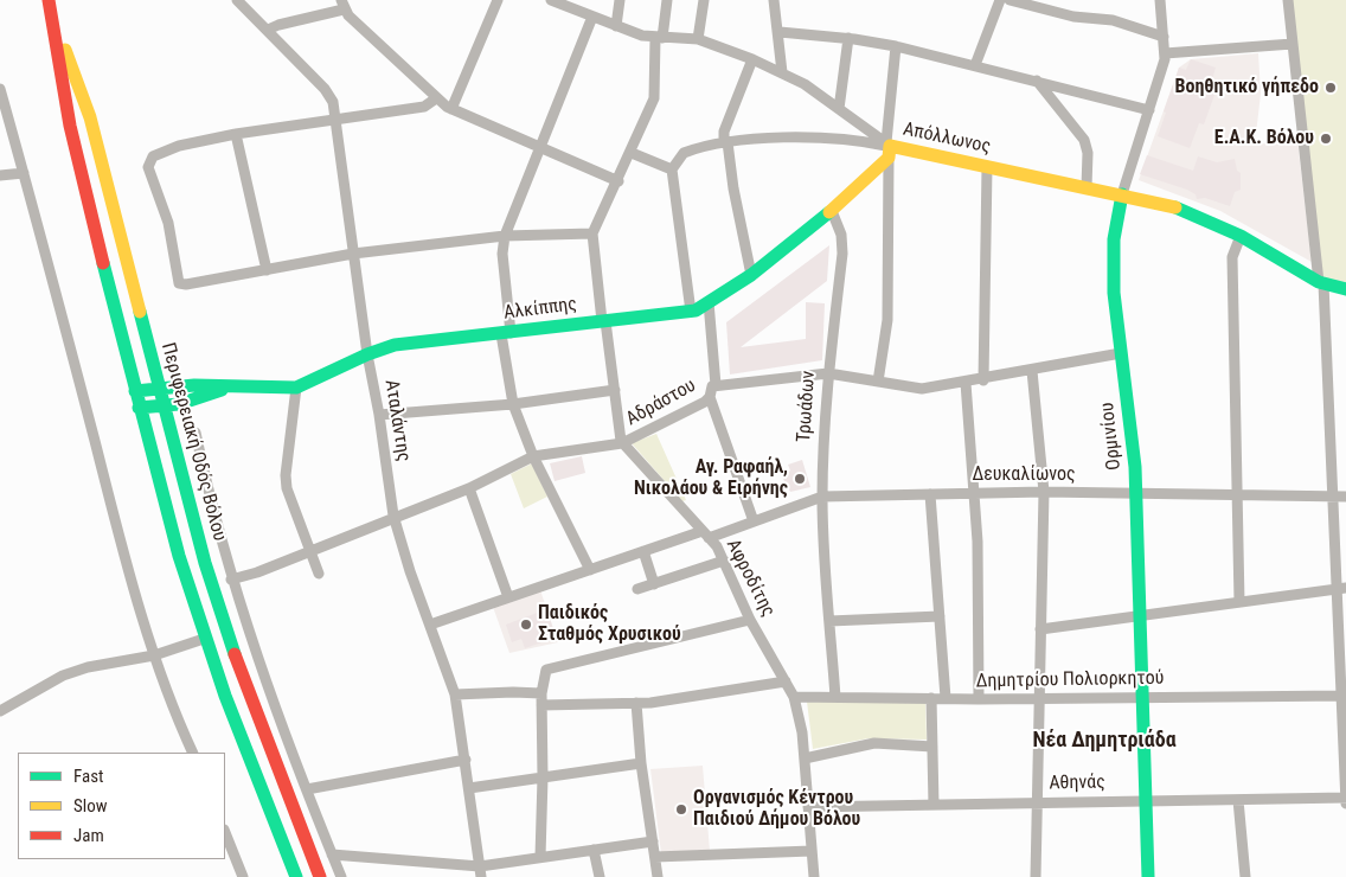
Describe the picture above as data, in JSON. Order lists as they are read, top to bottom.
{
  "streets": {
    "street": [
      "Απόλλωνος",
      "Αλκίππης",
      "Αδράστου",
      "Τρωάδων",
      "Αταλάντης",
      "Ορμινίου",
      "Περιφερειακή Οδός Βόλου",
      "Δευκαλίωνος",
      "Αφροδίτης",
      "Δημητρίου Πολιορκητού",
      "Αθηνάς"
    ]
  },
  "crossings": [
    ["Απόλλωνος", "Ορμινίου"],
    ["Αλκίππης", "Τρωάδων"],
    ["Αλκίππης", "Αταλάντης"],
    ["Αλκίππης", "Περιφερειακή Οδός Βόλου"],
    ["Αδράστου", "Τρωάδων"],
    ["Αδράστου", "Αταλάντης"],
    ["Αδράστου", "Ορμινίου"],
    ["Αδράστου", "Αφροδίτης"],
    ["Τρωάδων", "Δευκαλίωνος"],
    ["Τρωάδων", "Δημητρίου Πολιορκητού"],
    ["Αταλάντης", "Δευκαλίωνος"],
    ["Ορμινίου", "Δευκαλίωνος"],
    ["Ορμινίου", "Δημητρίου Πολιορκητού"],
    ["Ορμινίου", "Αθηνάς"],
    ["Δευκαλίωνος", "Αφροδίτης"],
    ["Αφροδίτης", "Δημητρίου Πολιορκητού"],
    ["Αφροδίτης", "Αθηνάς"]
  ],
  "districts": ["Νέα Δημητριάδα"],
  "places": [
    "Βοηθητικό γήπεδο",
    "Ε.Α.Κ. Βόλου",
    "Αγ. Ραφαήλ, Νικολάου & Ειρήνης",
    "Παιδικός Σταθμός Χρυσικού",
    "Οργανισμός Κέντρου Παιδιού Δήμου Βόλου"
  ],
  "legend": ["Fast", "Slow", "Jam"]
}
